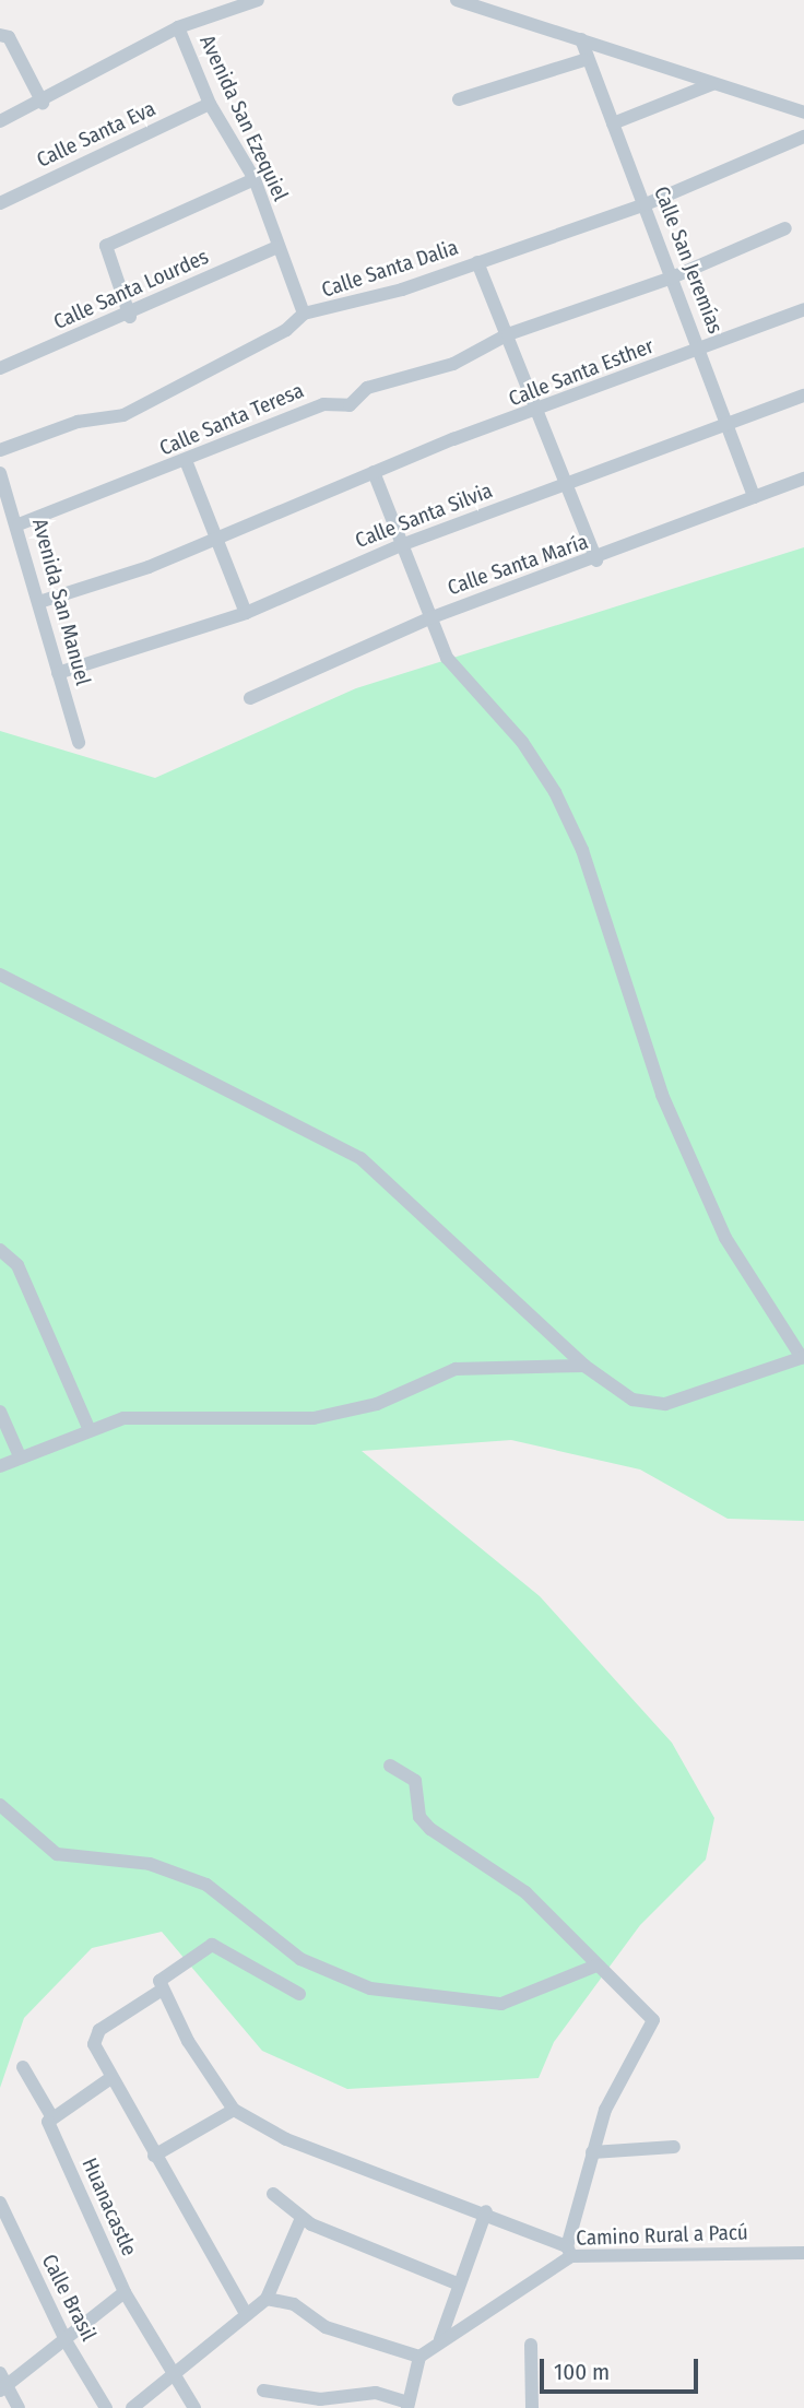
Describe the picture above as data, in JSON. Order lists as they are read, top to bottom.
{
  "streets": {
    "street": [
      "Avenida San Ezequiel",
      "Calle Santa Eva",
      "Calle San Jeremías",
      "Calle Santa Dalia",
      "Calle Santa Lourdes",
      "Calle Santa Esther",
      "Calle Santa Teresa",
      "Calle Santa Silvia",
      "Calle Santa María",
      "Avenida San Manuel",
      "Huanacastle",
      "Camino Rural a Pacú",
      "Calle Brasil"
    ]
  },
  "crossings": [
    ["Avenida San Ezequiel", "Calle Santa Eva"],
    ["Avenida San Ezequiel", "Calle Santa Dalia"],
    ["Avenida San Ezequiel", "Calle Santa Lourdes"],
    ["Calle San Jeremías", "Calle Santa Dalia"],
    ["Calle San Jeremías", "Calle Santa Esther"],
    ["Calle San Jeremías", "Calle Santa Teresa"],
    ["Calle San Jeremías", "Calle Santa Silvia"],
    ["Calle San Jeremías", "Calle Santa María"],
    ["Calle Santa Esther", "Avenida San Manuel"],
    ["Calle Santa Teresa", "Avenida San Manuel"],
    ["Calle Santa Silvia", "Avenida San Manuel"]
  ],
  "scale_bar": "100 m"
}
